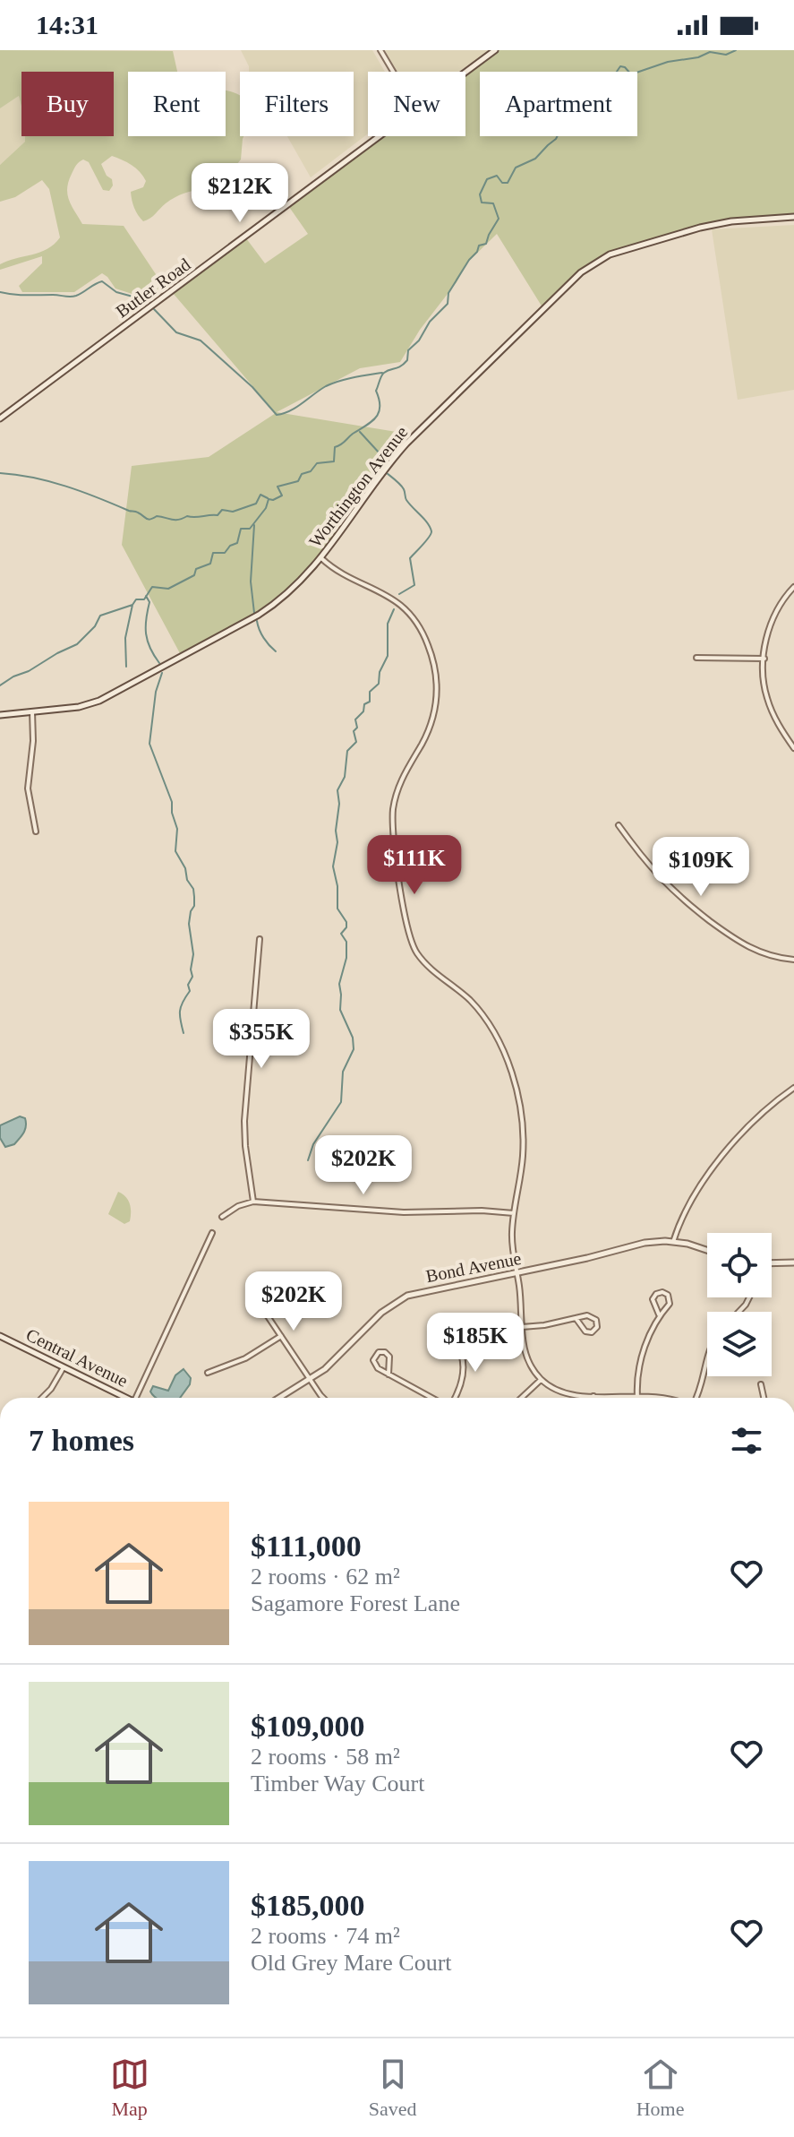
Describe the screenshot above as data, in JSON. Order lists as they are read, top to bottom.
{
  "streets": {
    "main road": [
      "Butler Road",
      "Worthington Avenue",
      "Bond Avenue",
      "Central Avenue"
    ]
  },
  "page": {
    "status": "14:31",
    "chip": [
      "Buy",
      "Rent",
      "Filters",
      "New",
      "Apartment"
    ],
    "price": [
      "$212K",
      "$111K",
      "$109K",
      "$355K",
      "$202K",
      "$202K",
      "$185K"
    ],
    "heading": "7 homes",
    "list": [
      {
        "name": "$111,000",
        "note": "2 rooms · 62 m² · Sagamore Forest Lane"
      },
      {
        "name": "$109,000",
        "note": "2 rooms · 58 m² · Timber Way Court"
      },
      {
        "name": "$185,000",
        "note": "2 rooms · 74 m² · Old Grey Mare Court"
      }
    ],
    "tabs": ["Map", "Saved", "Home"]
  }
}
